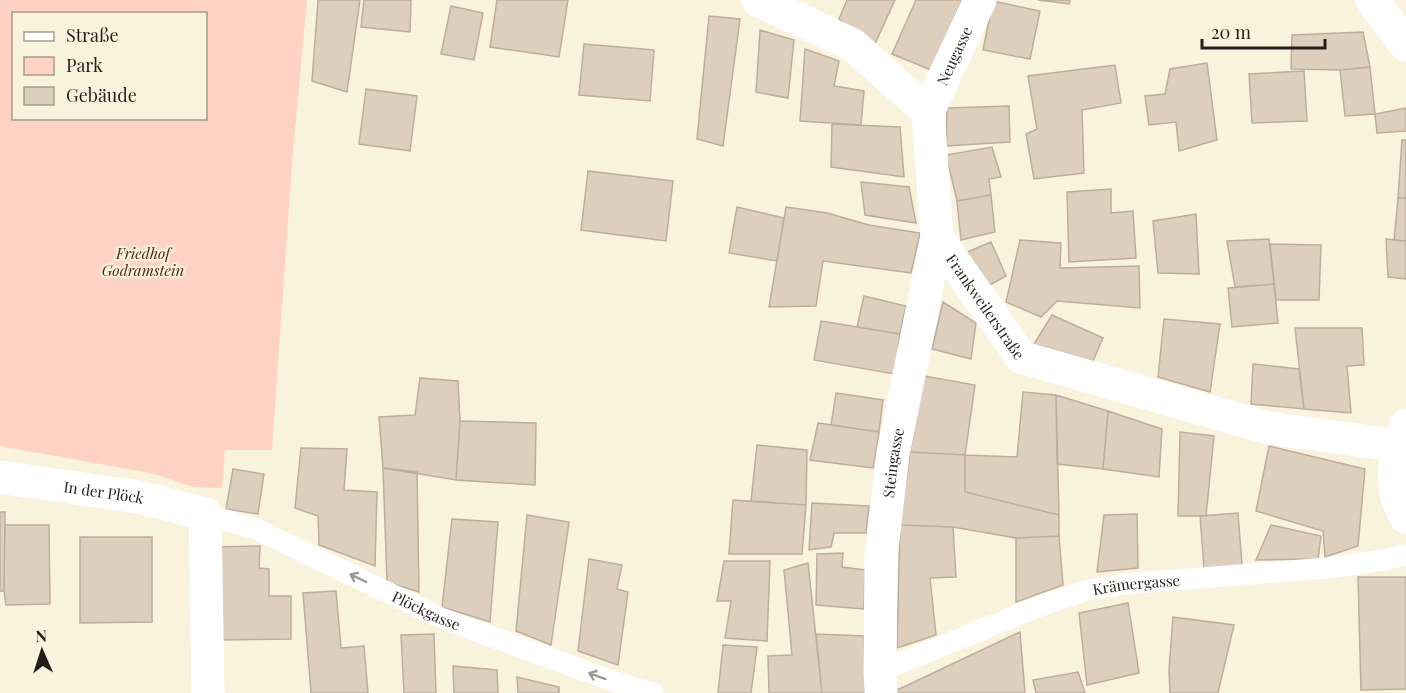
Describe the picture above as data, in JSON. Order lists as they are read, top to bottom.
{
  "streets": {
    "street": [
      "Neugasse",
      "Frankweilerstraße",
      "Steingasse",
      "In der Plöck"
    ],
    "lane": ["Krämergasse", "Plöckgasse"]
  },
  "crossings": [
    ["Neugasse", "Frankweilerstraße"],
    ["Frankweilerstraße", "Steingasse"],
    ["Steingasse", "Krämergasse"],
    ["In der Plöck", "Plöckgasse"]
  ],
  "one_way": ["Plöckgasse"],
  "parks": ["Friedhof Godramstein"],
  "legend": ["Straße", "Park", "Gebäude"],
  "scale_bar": "20 m",
  "north": "top"
}
